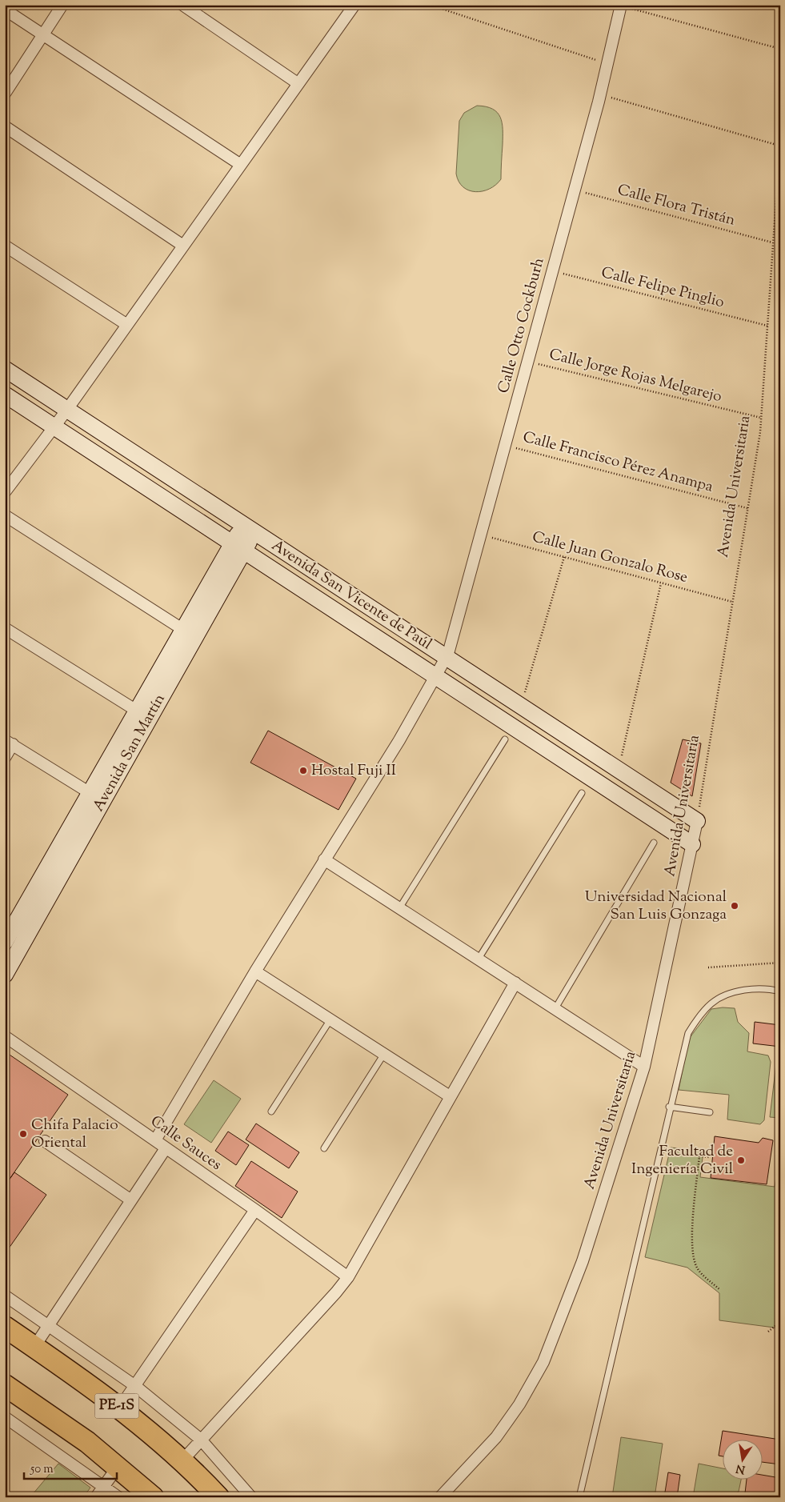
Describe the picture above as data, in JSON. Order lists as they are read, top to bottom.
{
  "streets": {
    "highway": ["PE-1S"],
    "street": [
      "Calle Otto Cockburh",
      "Avenida Universitaria",
      "Avenida San Vicente de Paúl",
      "Avenida San Martín",
      "Calle Sauces"
    ],
    "path": [
      "Calle Flora Tristán",
      "Calle Felipe Pinglio",
      "Calle Jorge Rojas Melgarejo",
      "Calle Francisco Pérez Anampa",
      "Calle Juan Gonzalo Rose"
    ]
  },
  "crossings": [
    ["Calle Flora Tristán", "Calle Otto Cockburh"],
    ["Calle Flora Tristán", "Avenida Universitaria"],
    ["Calle Felipe Pinglio", "Calle Otto Cockburh"],
    ["Calle Felipe Pinglio", "Avenida Universitaria"],
    ["Calle Otto Cockburh", "Calle Jorge Rojas Melgarejo"],
    ["Calle Otto Cockburh", "Calle Francisco Pérez Anampa"],
    ["Calle Otto Cockburh", "Calle Juan Gonzalo Rose"],
    ["Calle Otto Cockburh", "Calle Sauces"],
    ["Calle Jorge Rojas Melgarejo", "Avenida Universitaria"],
    ["Calle Francisco Pérez Anampa", "Avenida Universitaria"],
    ["Avenida Universitaria", "Calle Juan Gonzalo Rose"],
    ["Avenida Universitaria", "Avenida San Vicente de Paúl"],
    ["Avenida San Vicente de Paúl", "Avenida San Martín"]
  ],
  "places": [
    "Hostal Fuji II",
    "Universidad Nacional San Luis Gonzaga",
    "Chifa Palacio Oriental",
    "Facultad de Ingeniería Civil"
  ],
  "scale_bar": "50 m",
  "north": "bottom"
}
